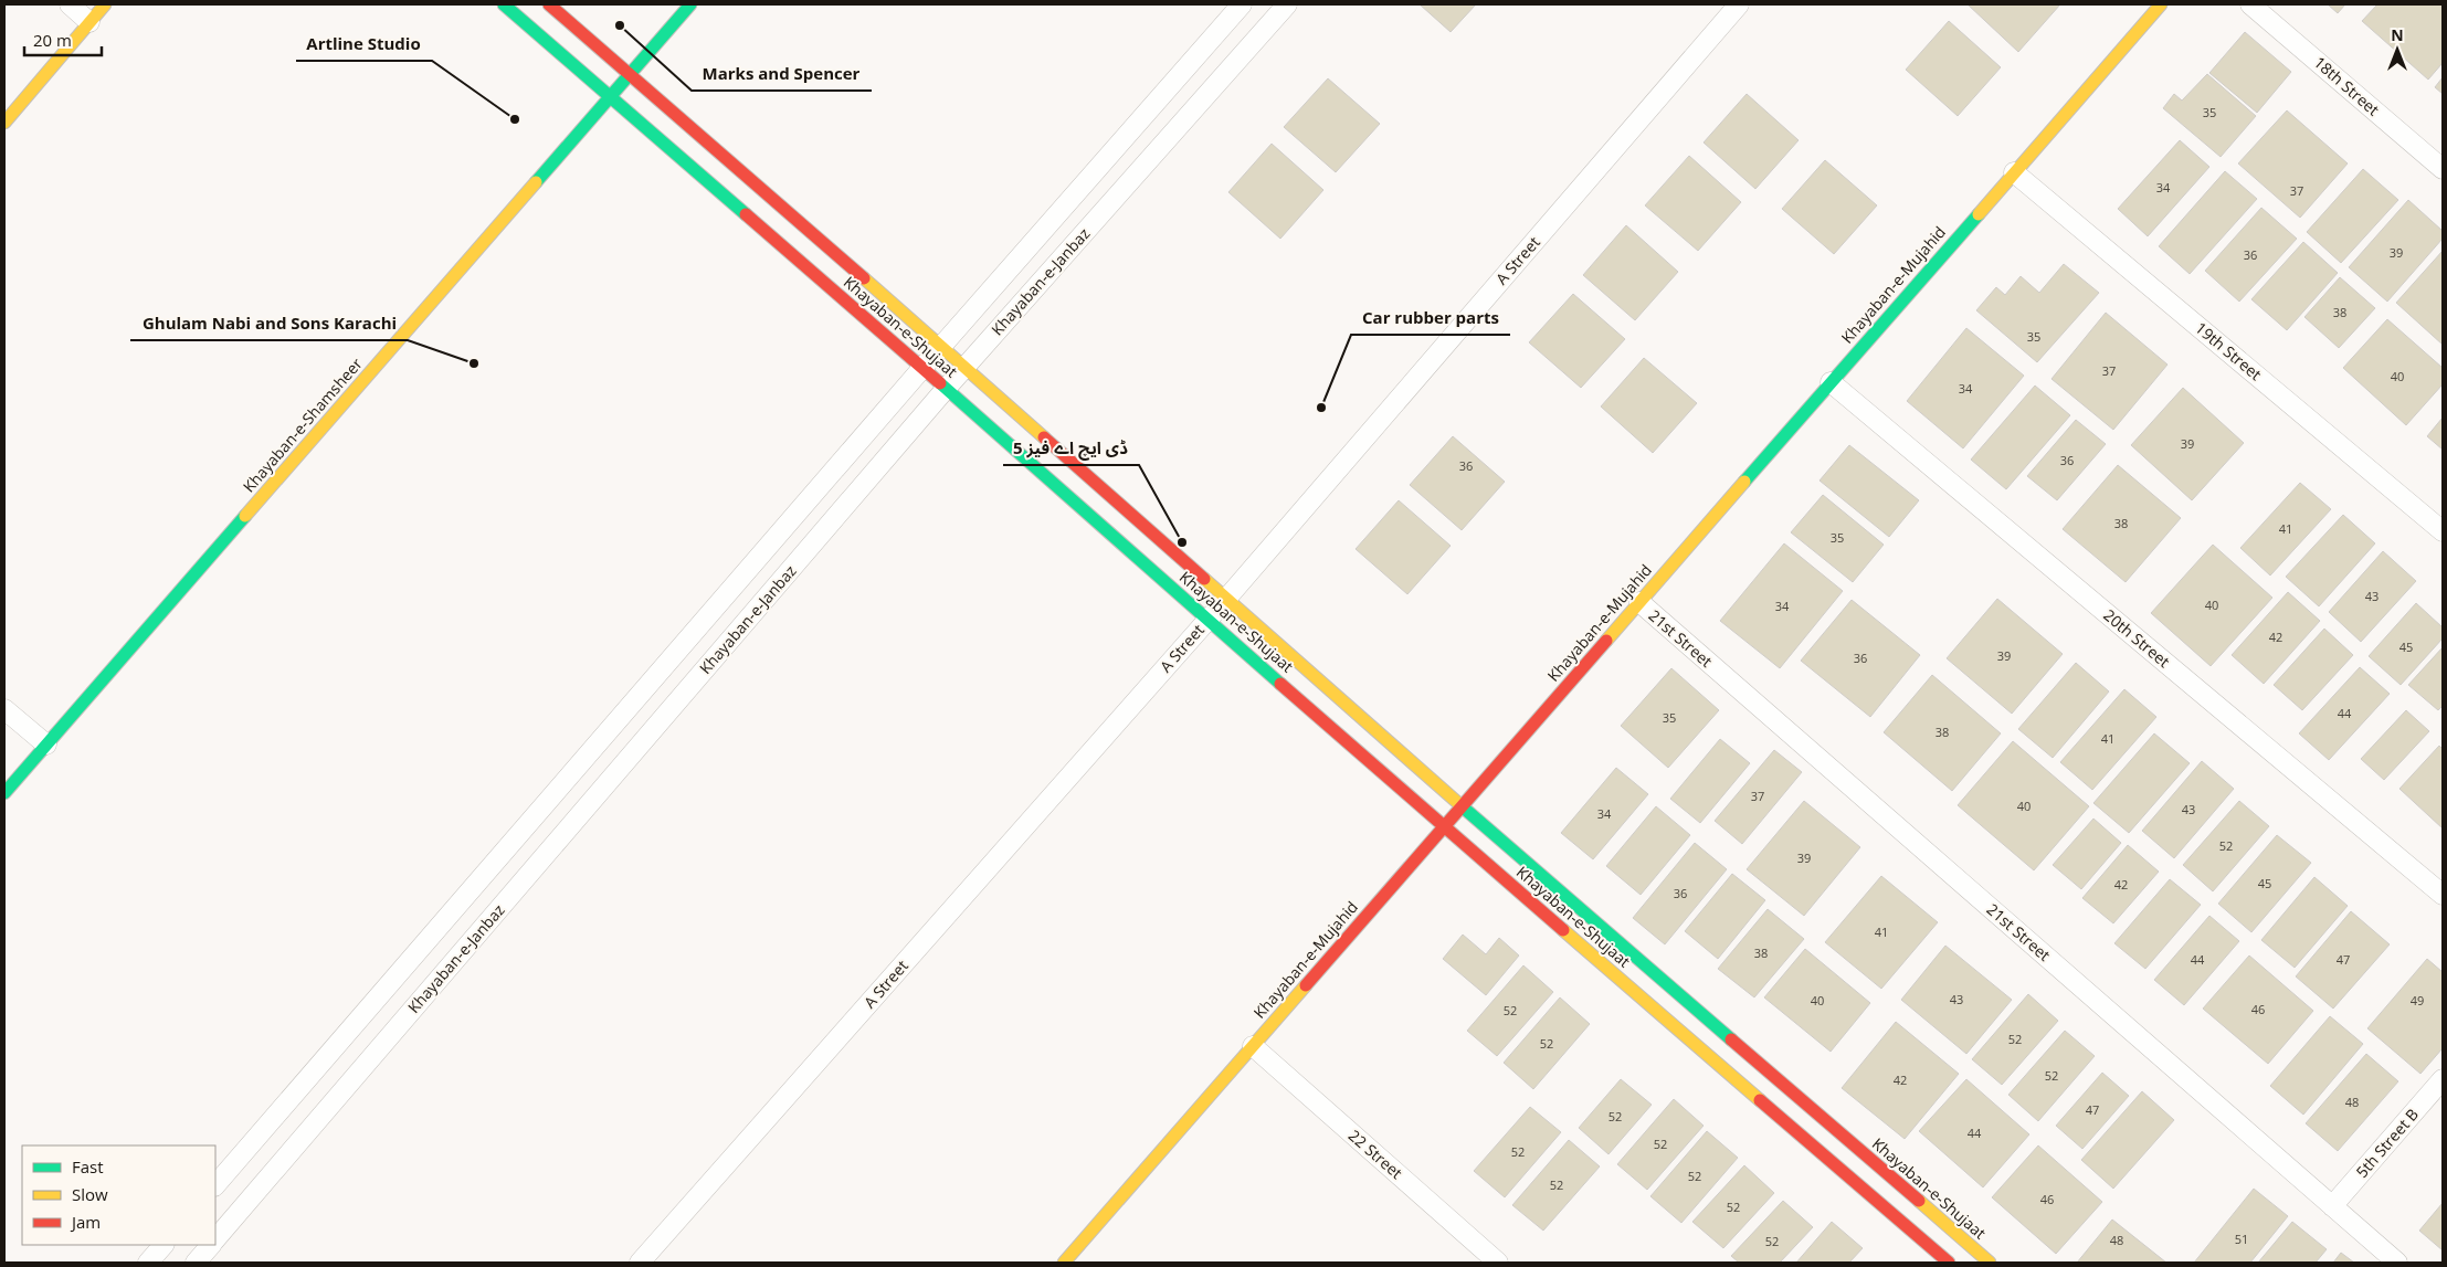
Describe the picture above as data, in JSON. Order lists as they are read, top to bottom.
{
  "streets": {
    "main road": ["Khayaban-e-Mujahid", "Khayaban-e-Shujaat", "Khayaban-e-Shamsheer"],
    "street": [
      "18th Street",
      "A Street",
      "Khayaban-e-Janbaz",
      "19th Street",
      "21st Street",
      "20th Street",
      "5th Street B",
      "22 Street"
    ]
  },
  "crossings": [
    ["A Street", "Khayaban-e-Shujaat"],
    ["Khayaban-e-Janbaz", "Khayaban-e-Shujaat"],
    ["Khayaban-e-Mujahid", "Khayaban-e-Shujaat"],
    ["Khayaban-e-Mujahid", "19th Street"],
    ["Khayaban-e-Mujahid", "21st Street"],
    ["Khayaban-e-Mujahid", "20th Street"],
    ["Khayaban-e-Mujahid", "22 Street"],
    ["Khayaban-e-Shujaat", "Khayaban-e-Shamsheer"],
    ["21st Street", "5th Street B"]
  ],
  "places": [
    "Marks and Spencer",
    "Artline Studio",
    "Ghulam Nabi and Sons Karachi",
    "Car rubber parts",
    "5 ڈی ایچ اے فیز"
  ],
  "house_numbers": [
    "35",
    "34",
    "37",
    "39",
    "36",
    "38",
    "35",
    "37",
    "40",
    "34",
    "39",
    "36",
    "36",
    "38",
    "41",
    "35",
    "43",
    "40",
    "34",
    "42",
    "45",
    "39",
    "36",
    "44",
    "35",
    "38",
    "41",
    "37",
    "40",
    "43",
    "34",
    "52",
    "39",
    "45",
    "42",
    "36",
    "41",
    "38",
    "44",
    "47",
    "43",
    "40",
    "49",
    "46",
    "52",
    "52",
    "52",
    "52",
    "42",
    "48",
    "47",
    "52",
    "44",
    "52",
    "52",
    "52",
    "52",
    "46",
    "52",
    "51",
    "48",
    "52"
  ],
  "legend": ["Fast", "Slow", "Jam"],
  "scale_bar": "20 m",
  "north": "top"
}
